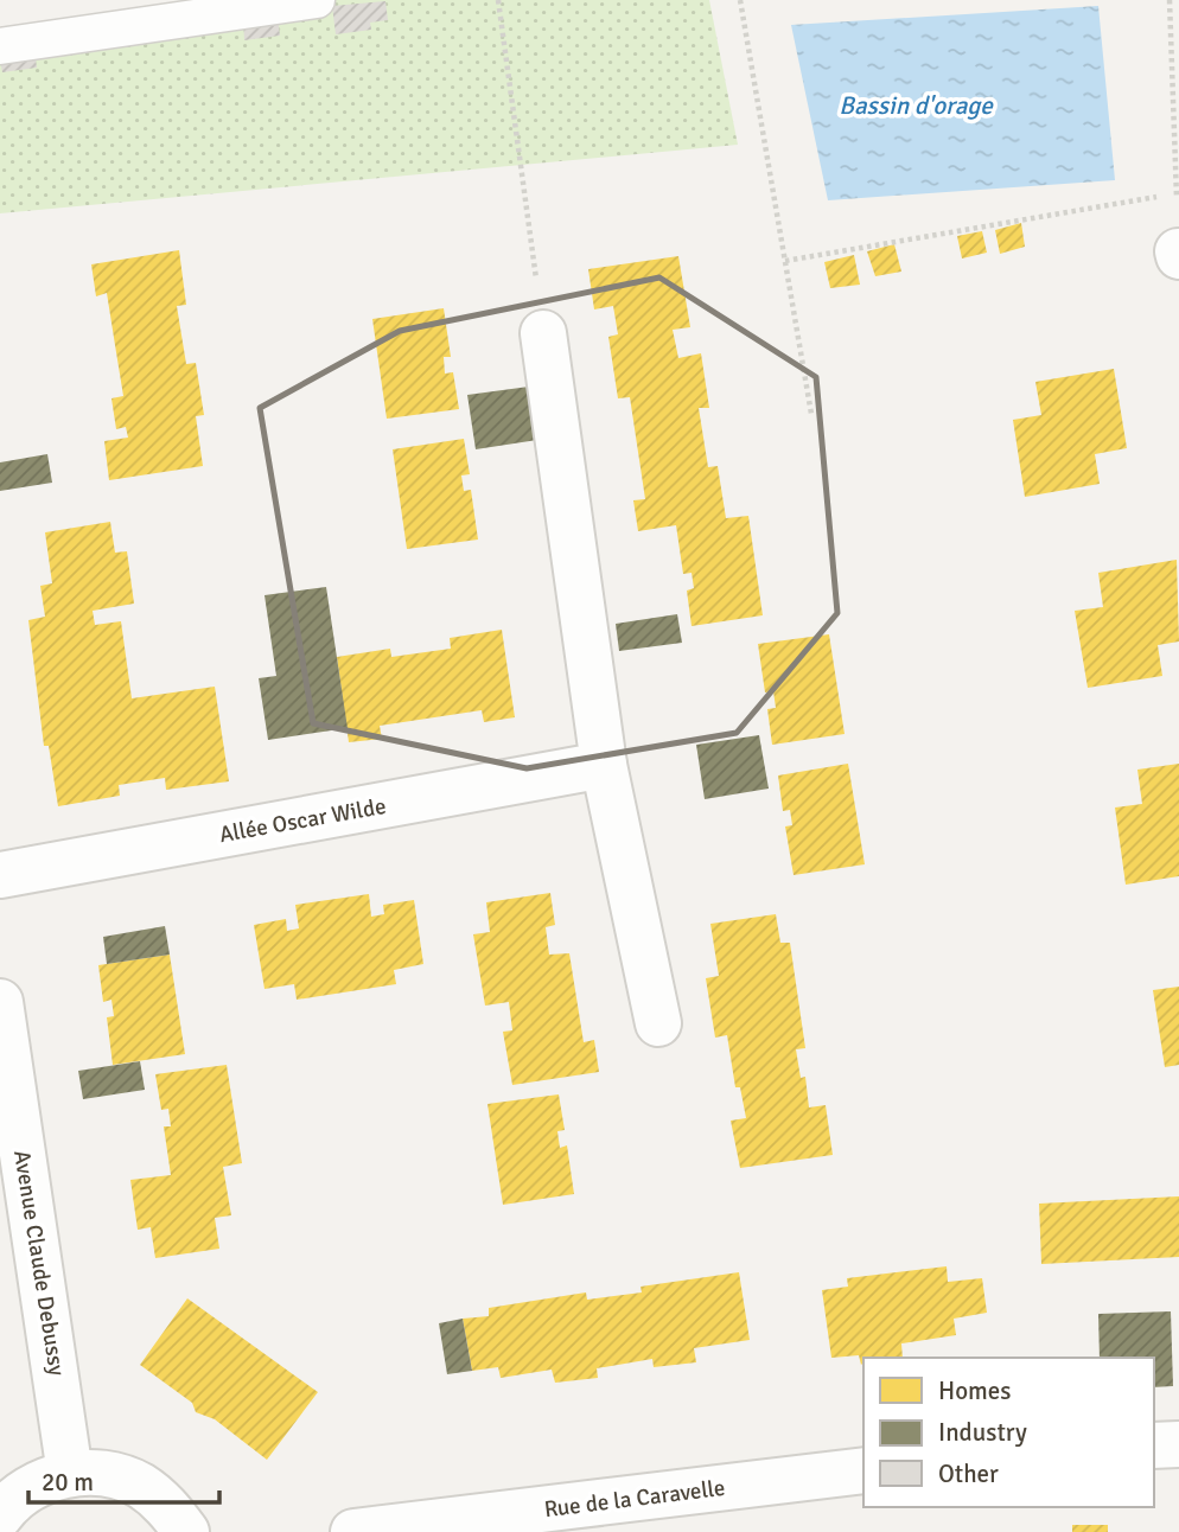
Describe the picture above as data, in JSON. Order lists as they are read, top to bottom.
{
  "streets": {
    "street": ["Allée Oscar Wilde", "Avenue Claude Debussy", "Rue de la Caravelle"]
  },
  "water": ["Bassin d'orage"],
  "legend": ["Homes", "Industry", "Other"],
  "scale_bar": "20 m"
}
